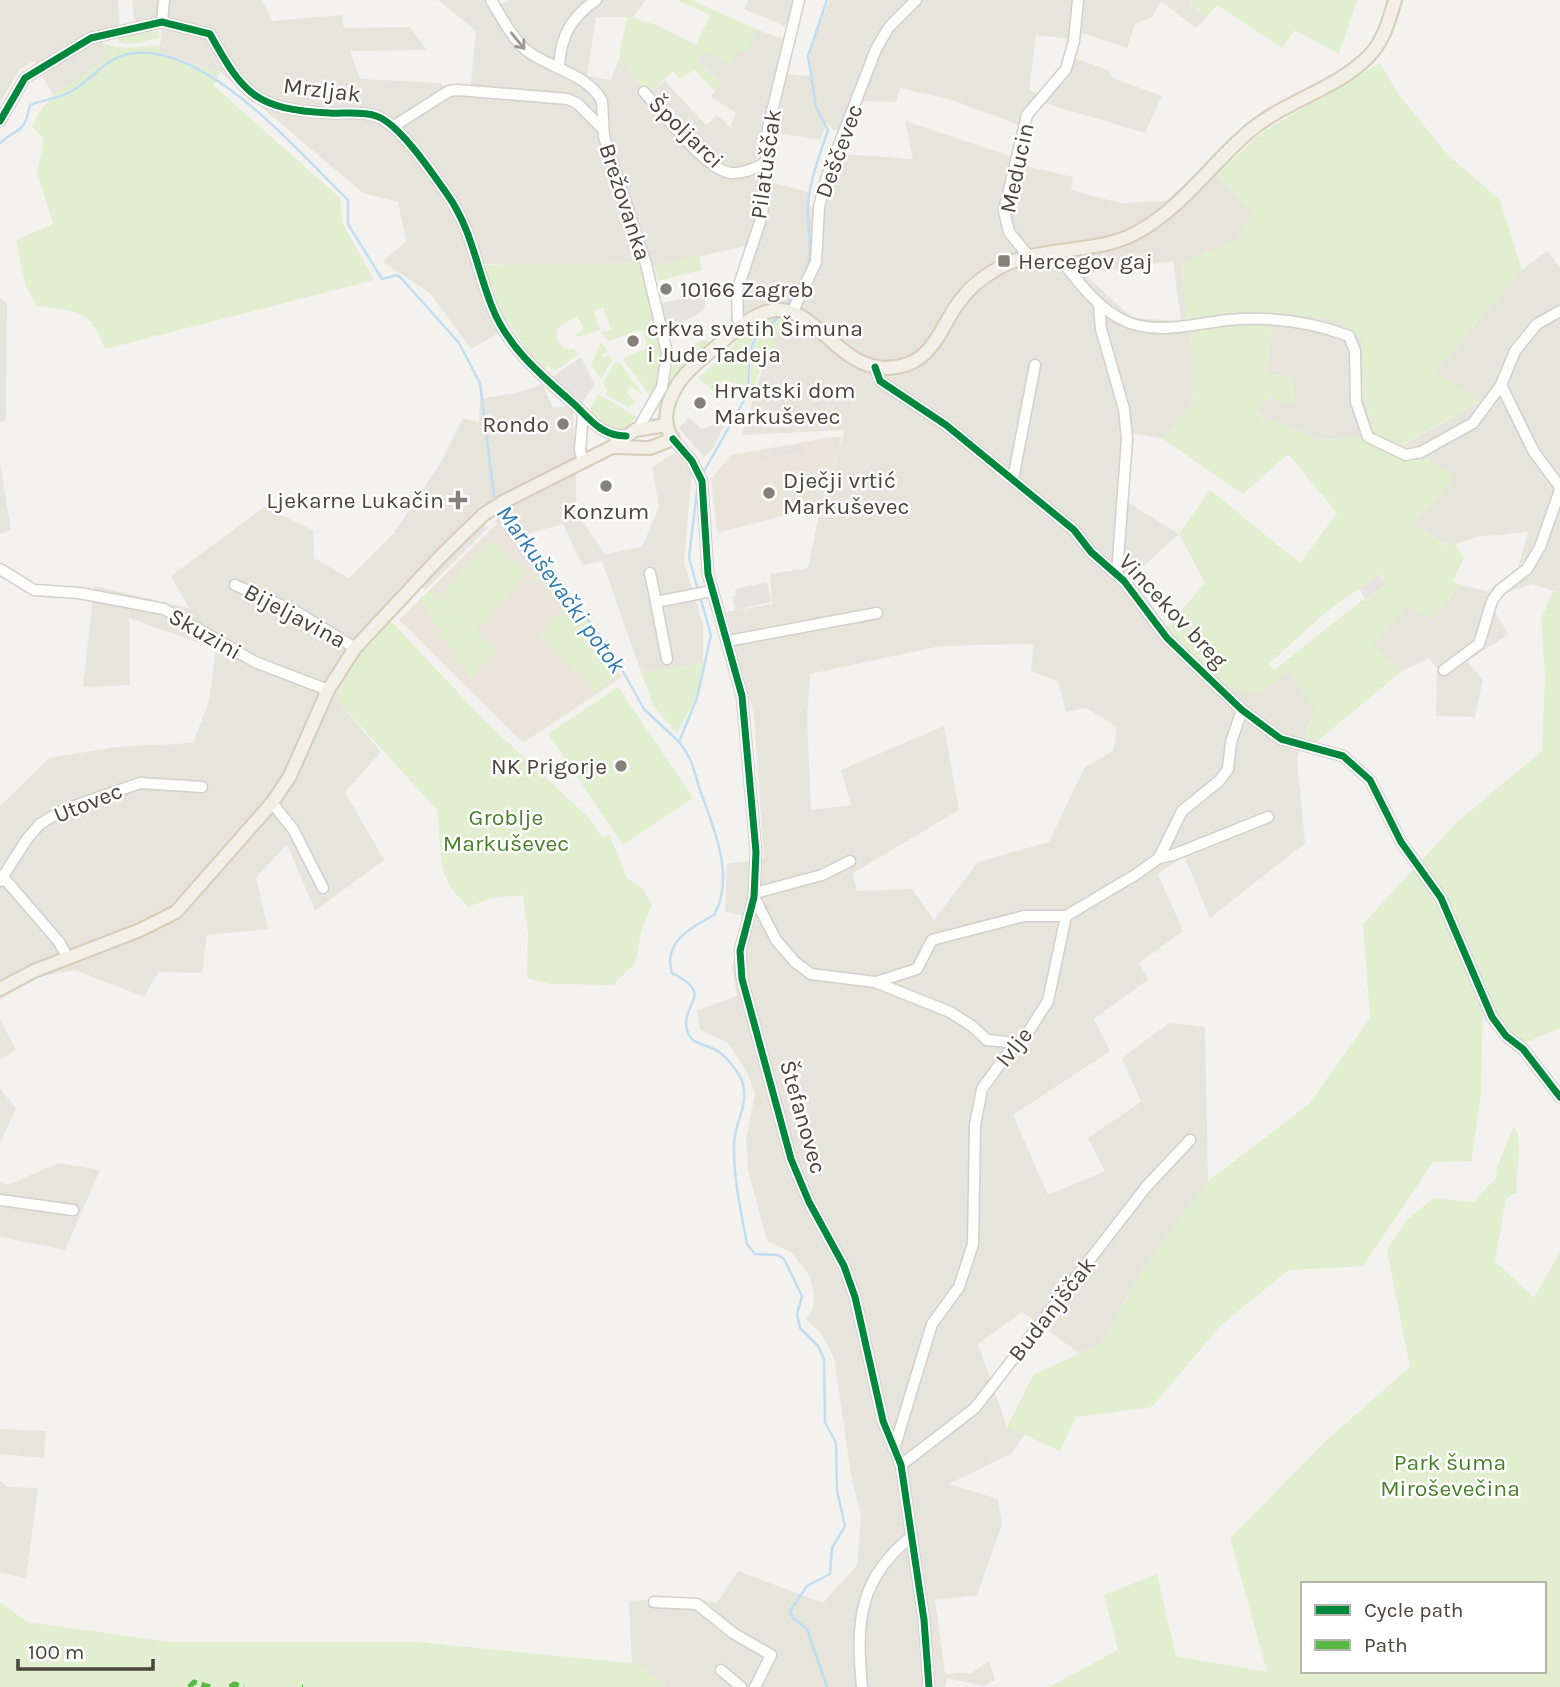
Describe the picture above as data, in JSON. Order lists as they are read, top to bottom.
{
  "streets": {
    "street": [
      "Mrzljak",
      "Špoljarci",
      "Deščevec",
      "Pilatuščak",
      "Meducin",
      "Brežovanka",
      "Vincekov breg",
      "Bijeljavina",
      "Skuzini",
      "Utovec",
      "Ivlje",
      "Štefanovec",
      "Budanjščak"
    ]
  },
  "crossings": [
    ["Špoljarci", "Pilatuščak"],
    ["Ivlje", "Štefanovec"],
    ["Štefanovec", "Budanjščak"]
  ],
  "water": ["Markuševački potok"],
  "parks": ["Groblje Markuševec", "Park šuma Miroševečina"],
  "places": {
    "transit": ["Hercegov gaj"],
    "other": [
      "10166 Zagreb",
      "crkva svetih Šimuna i Jude Tadeja",
      "Hrvatski dom Markuševec",
      "Rondo",
      "Konzum",
      "Dječji vrtić Markuševec",
      "NK Prigorje"
    ],
    "health": ["Ljekarne Lukačin"]
  },
  "legend": ["Cycle path", "Path"],
  "scale_bar": "100 m"
}
